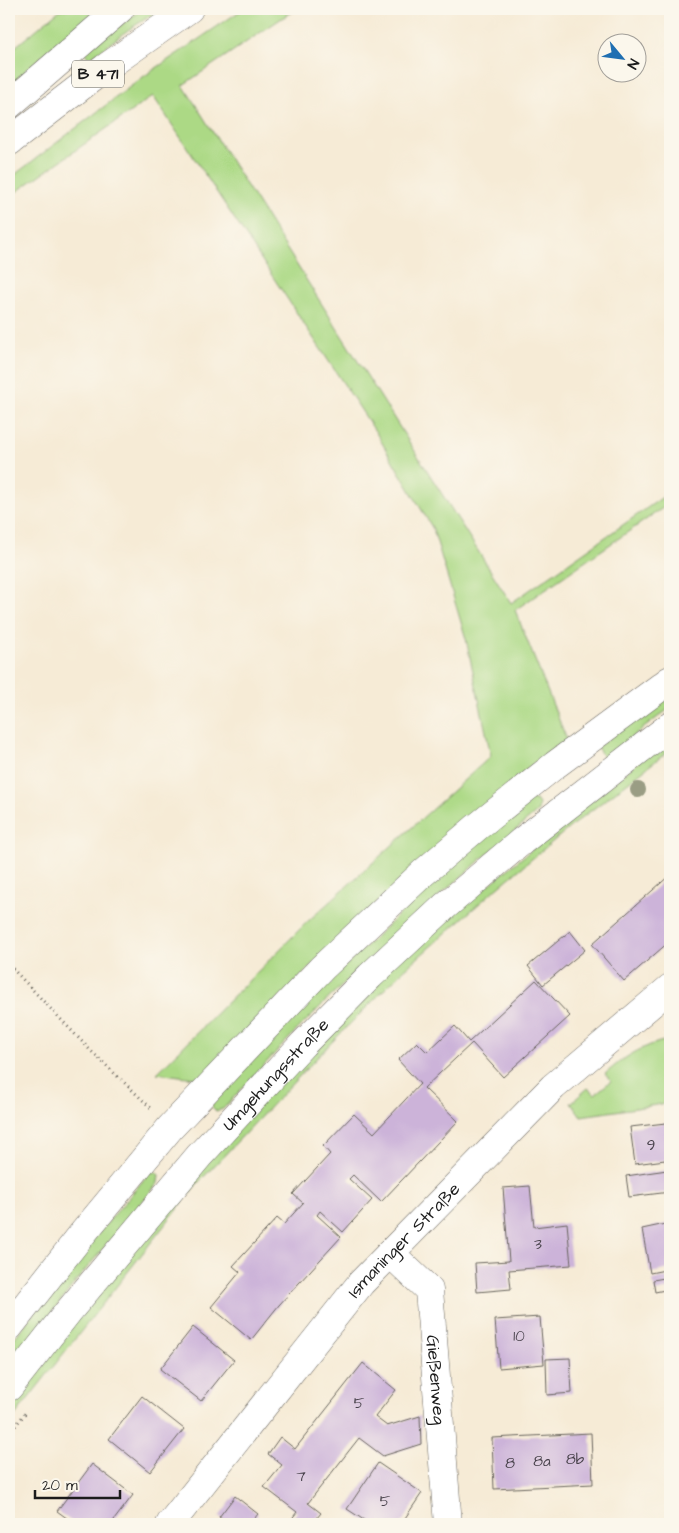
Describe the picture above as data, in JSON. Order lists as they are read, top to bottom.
{
  "streets": {
    "street": [
      "B 471",
      "Umgehungsstraße",
      "Ismaninger Straße",
      "Gießenweg"
    ]
  },
  "crossings": [
    ["Ismaninger Straße", "Gießenweg"]
  ],
  "house_numbers": [
    "9",
    "3",
    "10",
    "5",
    "8b",
    "8a",
    "8",
    "7",
    "5"
  ],
  "scale_bar": "20 m",
  "north": "bottom right"
}
